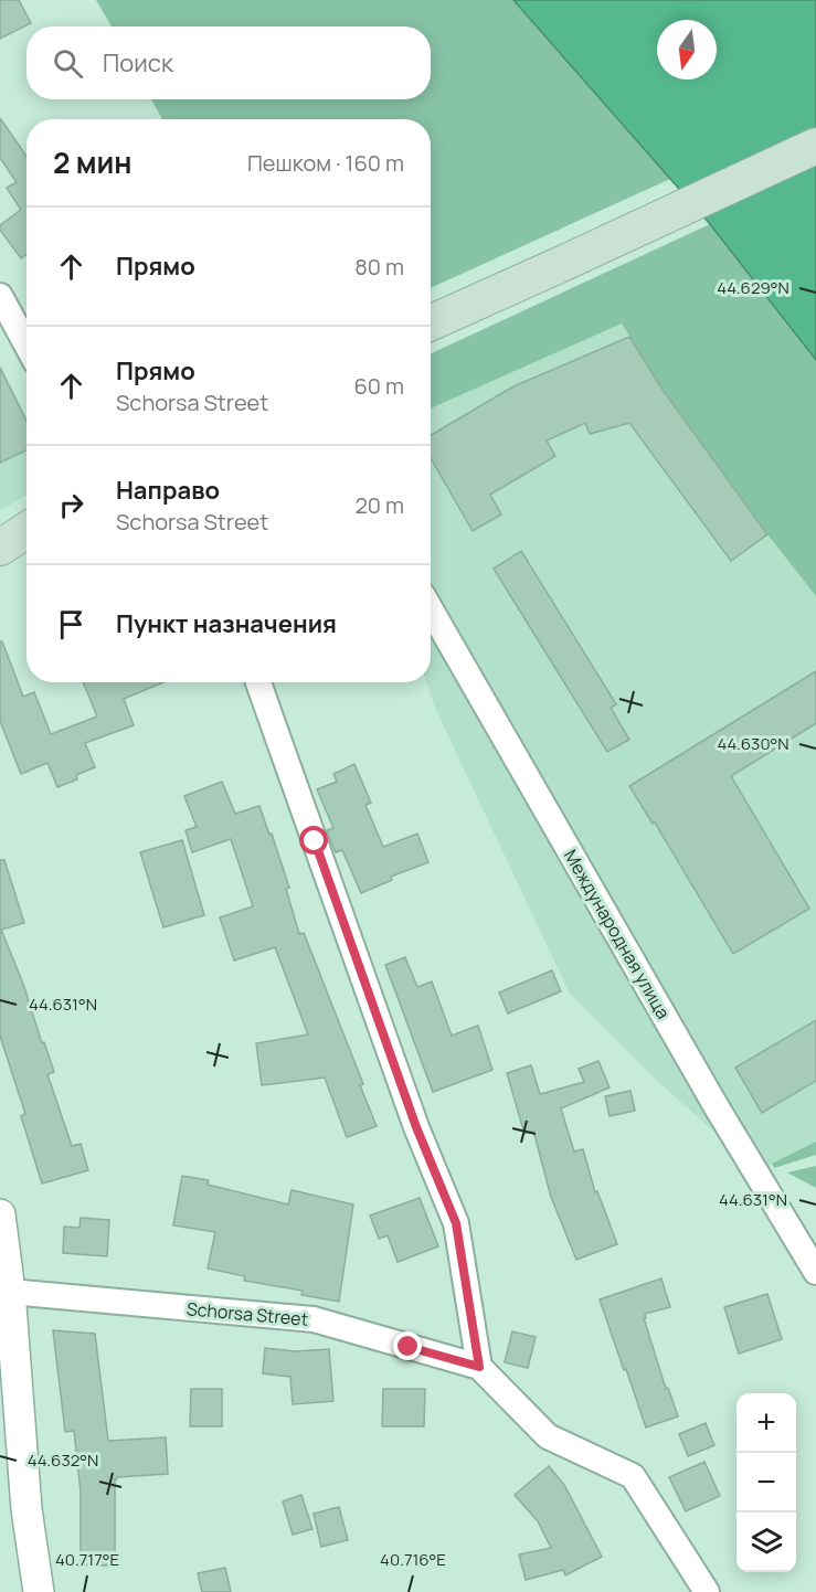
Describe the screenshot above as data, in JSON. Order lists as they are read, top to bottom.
{
  "streets": {
    "street": ["Международная улица", "Schorsa Street"]
  },
  "north": "bottom",
  "page": {
    "search": "Поиск",
    "heading": ["2 мин", "Пешком · 160 m"],
    "list": [
      ["Прямо", "80 m"],
      ["Прямо", "Schorsa Street", "60 m"],
      ["Направо", "Schorsa Street", "20 m"],
      "Пункт назначения"
    ],
    "map_buttons": ["+", "−"]
  },
  "coordinates": [
    "44.629°N",
    "44.630°N",
    "44.631°N",
    "44.632°N",
    "40.717°E",
    "40.716°E"
  ]
}
